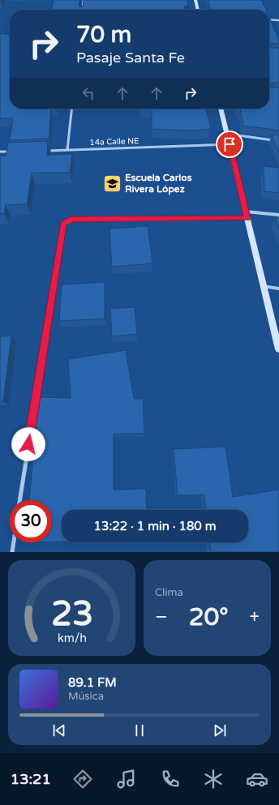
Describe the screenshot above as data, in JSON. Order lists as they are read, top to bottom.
{
  "streets": {
    "street": ["14a Calle NE"]
  },
  "places": {
    "school or university": ["Escuela Carlos Rivera López"]
  },
  "page": {
    "turn": ["70 m", "Pasaje Santa Fe"],
    "limit": "30",
    "trip": "13:22 · 1 min · 180 m",
    "tile": "Clima",
    "heat": ["−", "20°", "+"],
    "song": ["89.1 FM", "Música"],
    "tabs": "13:21",
    "gauge": ["23", "km/h"]
  }
}
